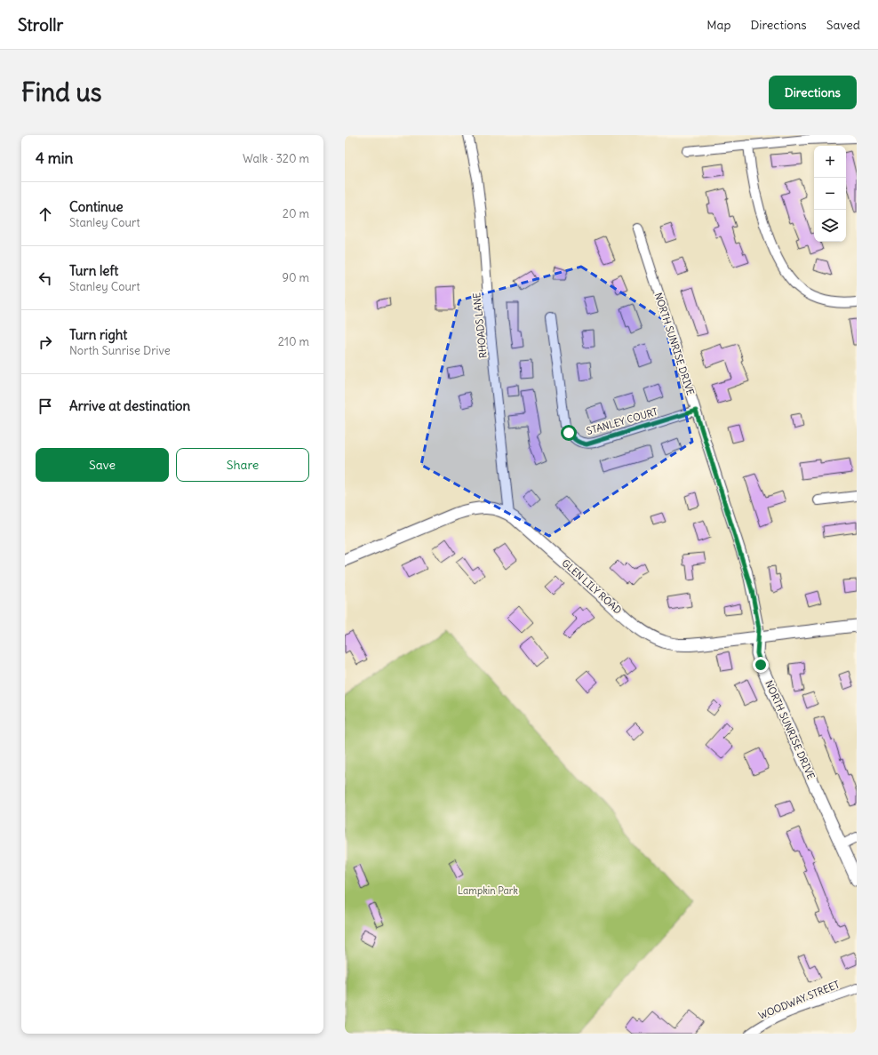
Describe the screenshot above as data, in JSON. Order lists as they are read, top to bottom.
{
  "streets": {
    "street": [
      "RHOADS LANE",
      "NORTH SUNRISE DRIVE",
      "STANLEY COURT",
      "GLEN LILY ROAD",
      "WOODWAY STREET"
    ]
  },
  "crossings": [
    ["RHOADS LANE", "GLEN LILY ROAD"],
    ["NORTH SUNRISE DRIVE", "STANLEY COURT"],
    ["NORTH SUNRISE DRIVE", "GLEN LILY ROAD"]
  ],
  "parks": ["Lampkin Park"],
  "page": {
    "header": "Strollr",
    "nav": ["Map", "Directions", "Saved"],
    "buttons": [
      "Directions",
      ["Save", "Share"]
    ],
    "title": "Find us",
    "heading": ["4 min", "Walk · 320 m"],
    "map_buttons": ["+", "−"],
    "list": [
      ["Continue", "Stanley Court", "20 m"],
      ["Turn left", "Stanley Court", "90 m"],
      ["Turn right", "North Sunrise Drive", "210 m"],
      "Arrive at destination"
    ]
  }
}
